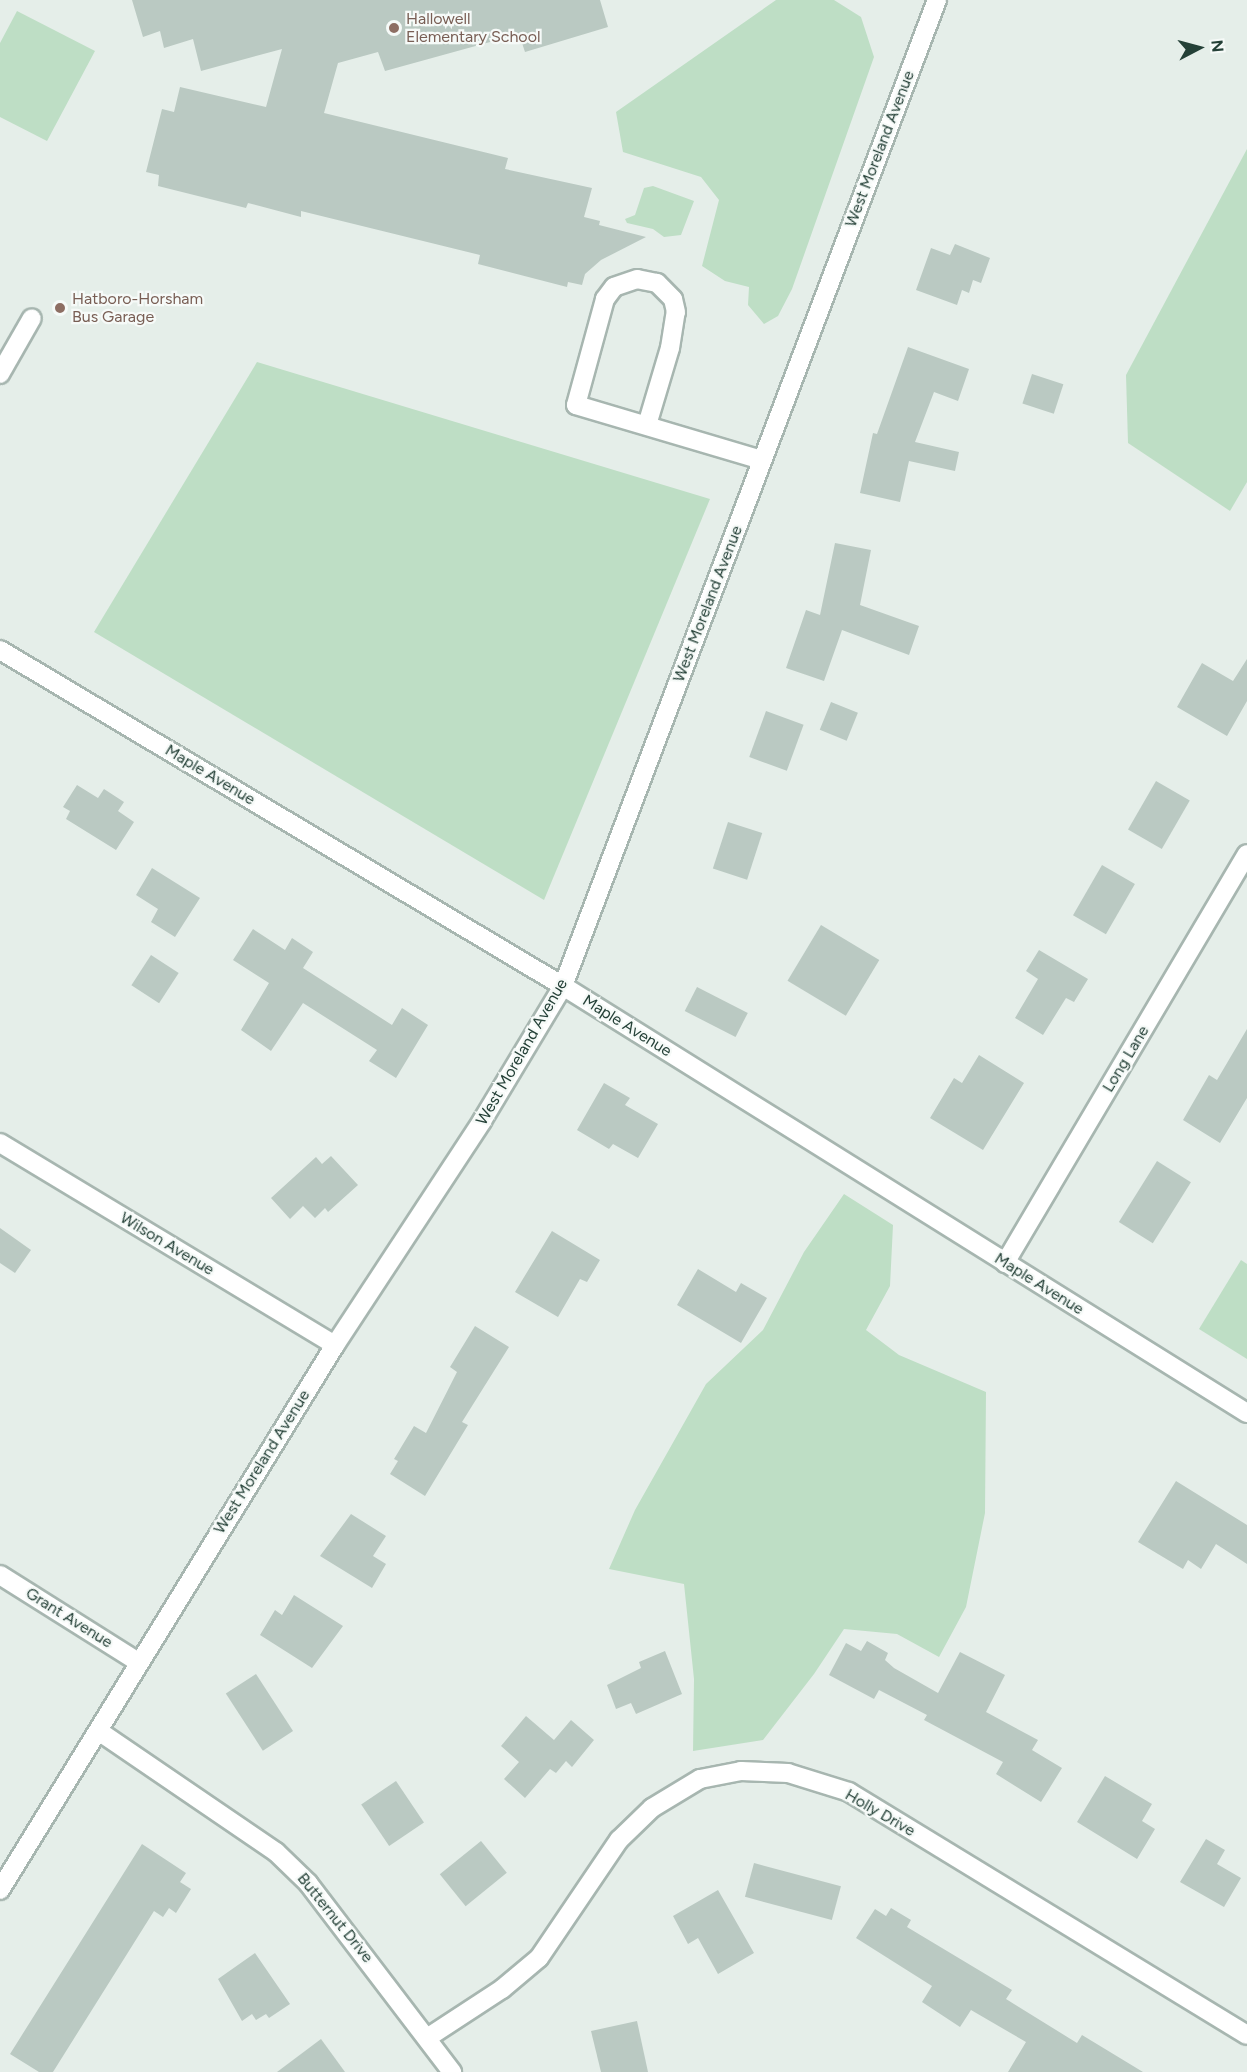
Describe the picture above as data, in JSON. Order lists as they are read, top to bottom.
{
  "streets": {
    "street": [
      "West Moreland Avenue",
      "Maple Avenue",
      "Long Lane",
      "Wilson Avenue",
      "Grant Avenue",
      "Holly Drive",
      "Butternut Drive"
    ]
  },
  "crossings": [
    ["West Moreland Avenue", "Maple Avenue"],
    ["West Moreland Avenue", "Wilson Avenue"],
    ["West Moreland Avenue", "Grant Avenue"],
    ["West Moreland Avenue", "Butternut Drive"],
    ["Maple Avenue", "Long Lane"],
    ["Holly Drive", "Butternut Drive"]
  ],
  "places": ["Hallowell Elementary School", "Hatboro-Horsham Bus Garage"],
  "north": "right"
}
